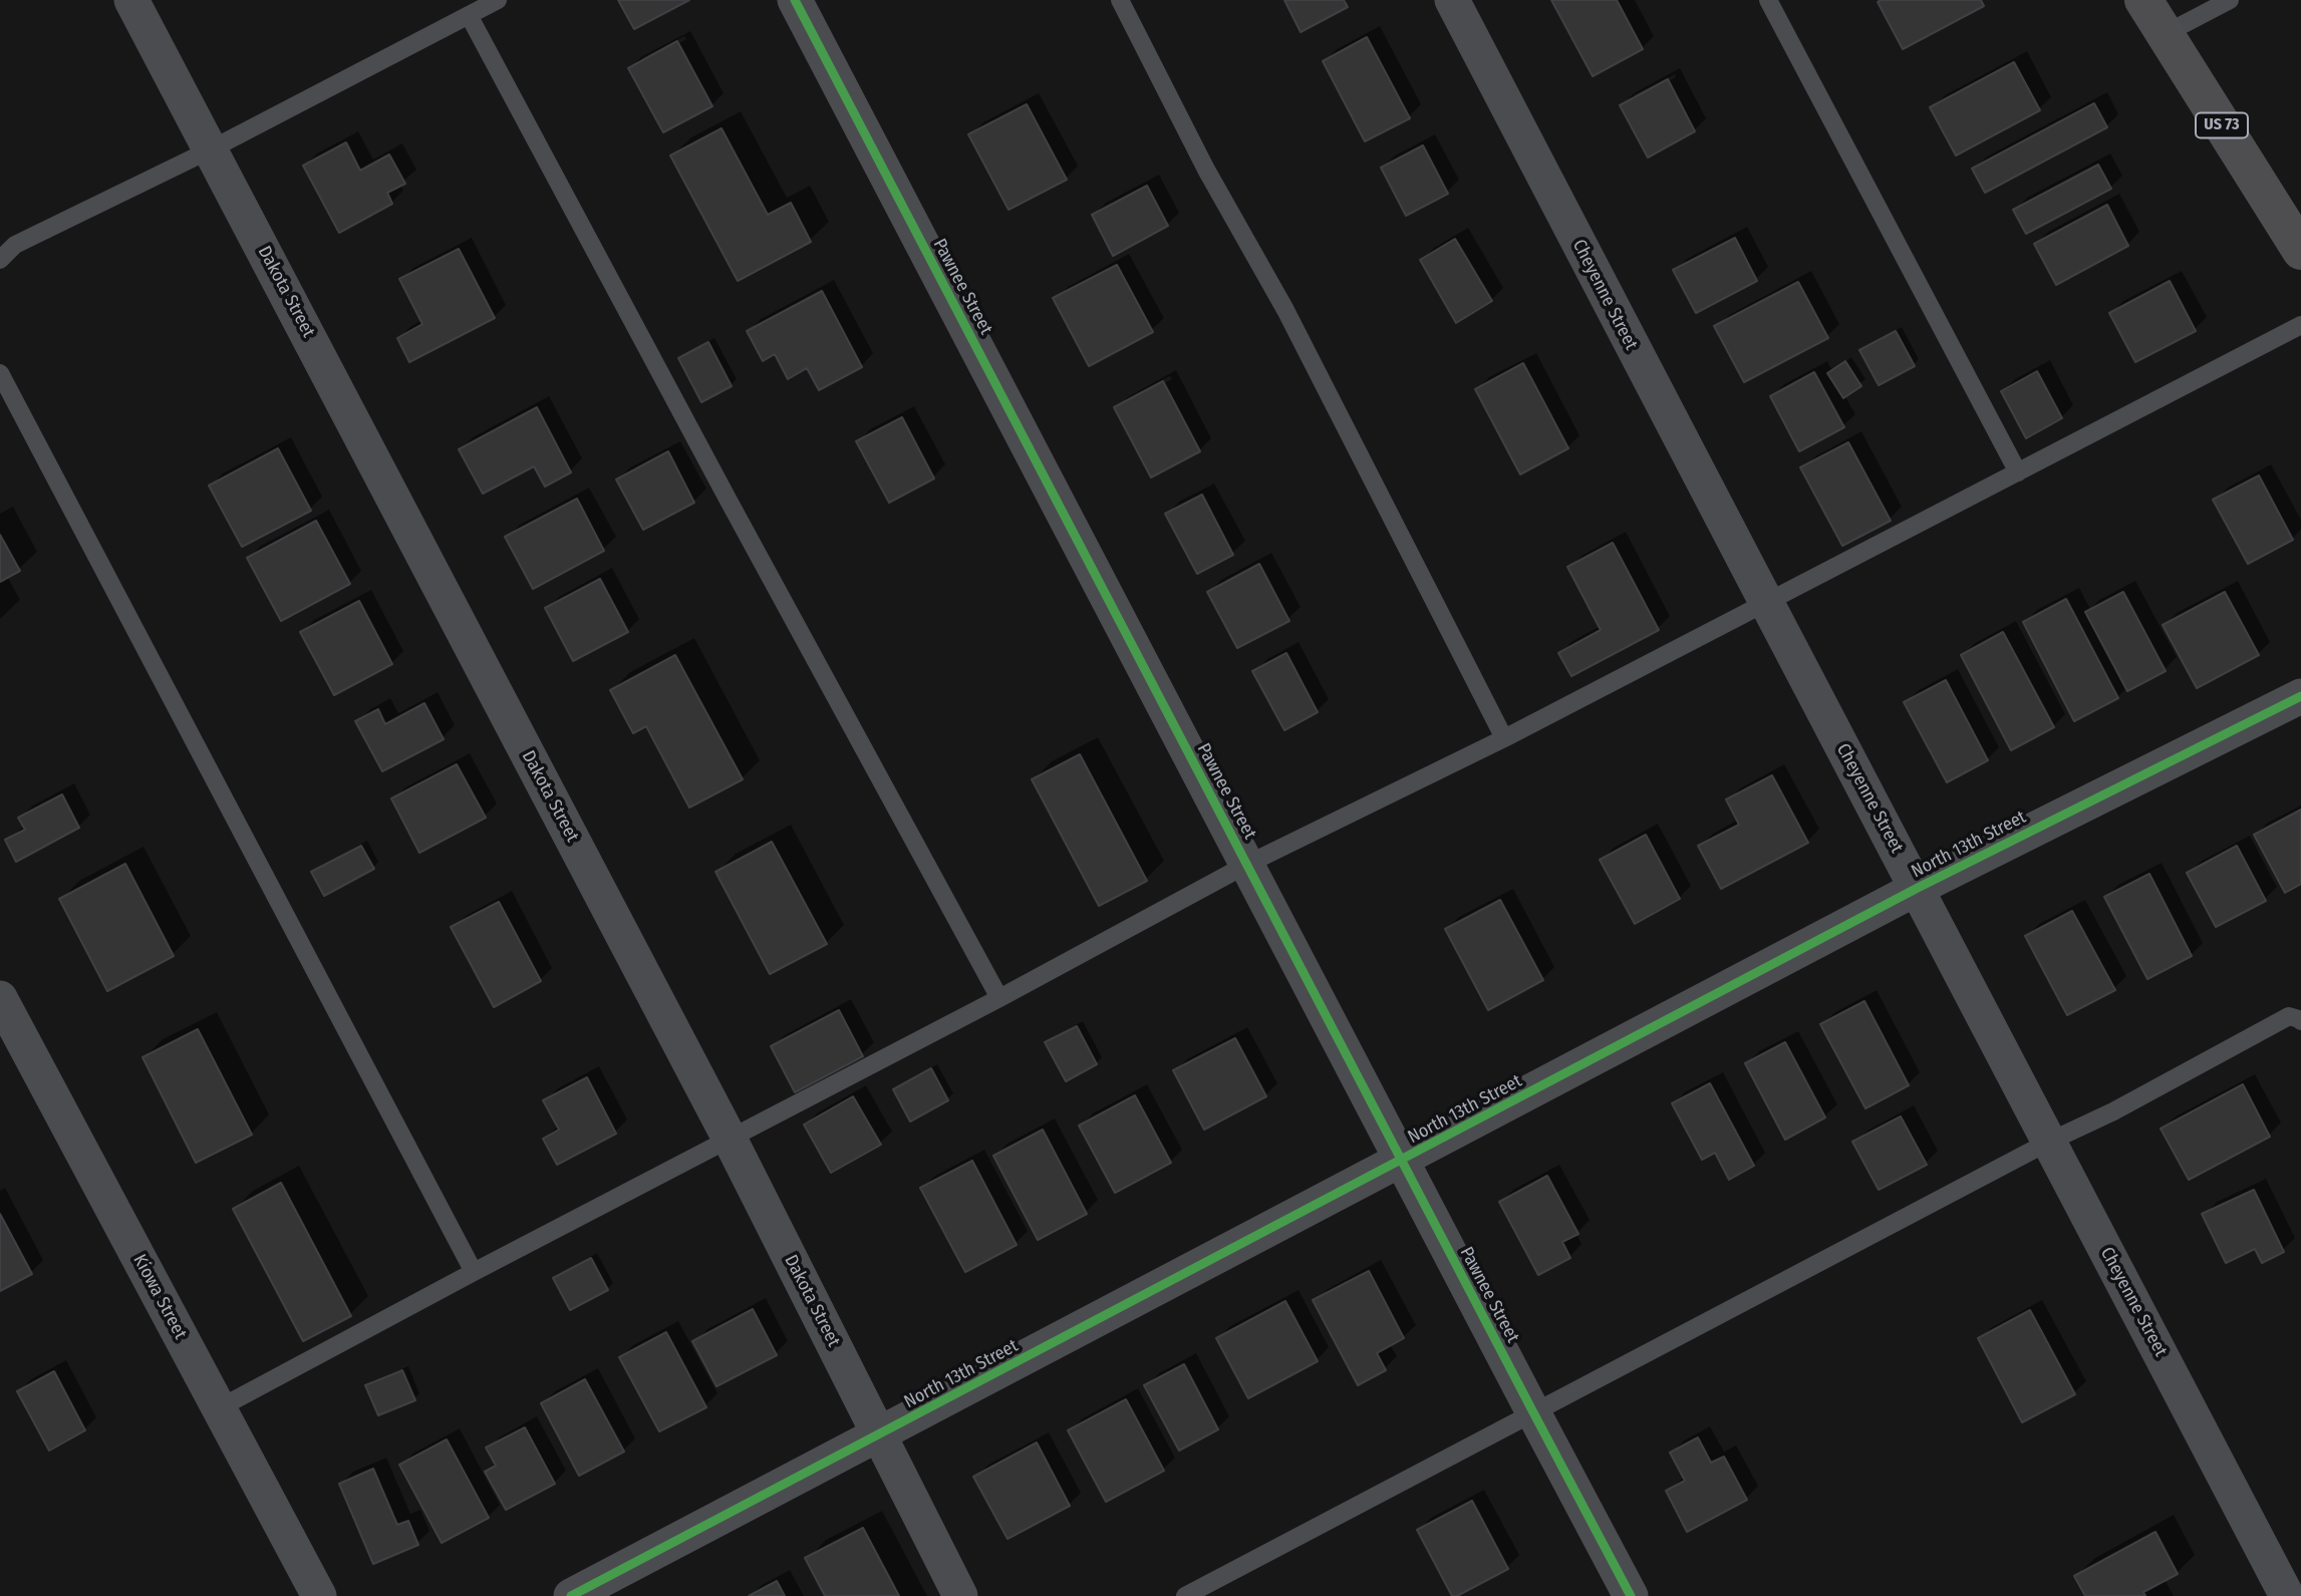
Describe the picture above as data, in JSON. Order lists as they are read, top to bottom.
{
  "streets": {
    "highway": ["US 73"],
    "street": [
      "Pawnee Street",
      "Dakota Street",
      "Cheyenne Street",
      "North 13th Street",
      "Kiowa Street"
    ]
  },
  "crossings": [
    ["Pawnee Street", "North 13th Street"],
    ["Dakota Street", "North 13th Street"],
    ["Cheyenne Street", "North 13th Street"]
  ]
}
